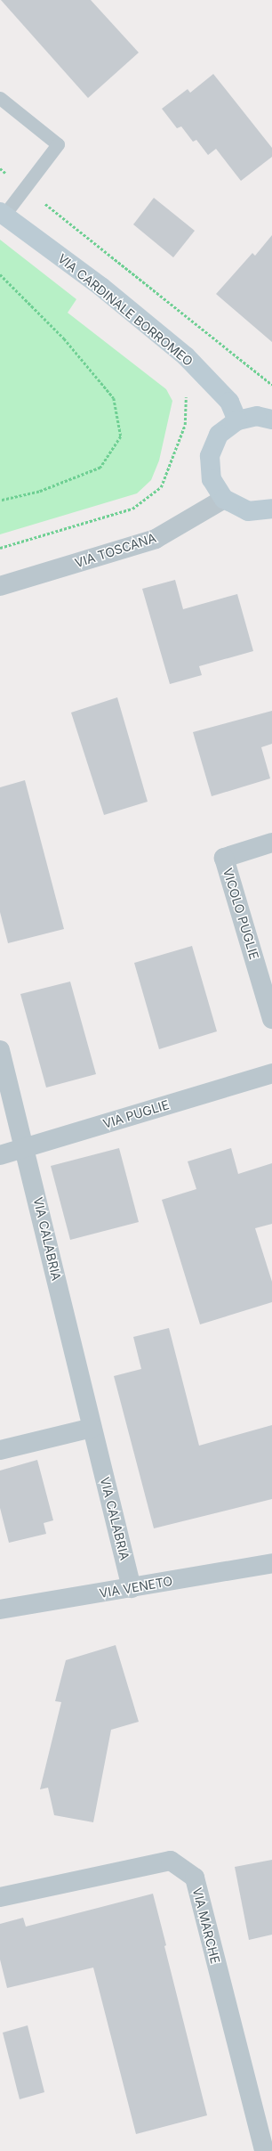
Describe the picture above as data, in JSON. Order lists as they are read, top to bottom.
{
  "streets": {
    "street": [
      "VIA CARDINALE BORROMEO",
      "VIA TOSCANA",
      "VICOLO PUGLIE",
      "VIA PUGLIE",
      "VIA CALABRIA",
      "VIA VENETO",
      "VIA MARCHE"
    ]
  },
  "crossings": [
    ["VIA PUGLIE", "VIA CALABRIA"],
    ["VIA CALABRIA", "VIA VENETO"]
  ]
}
